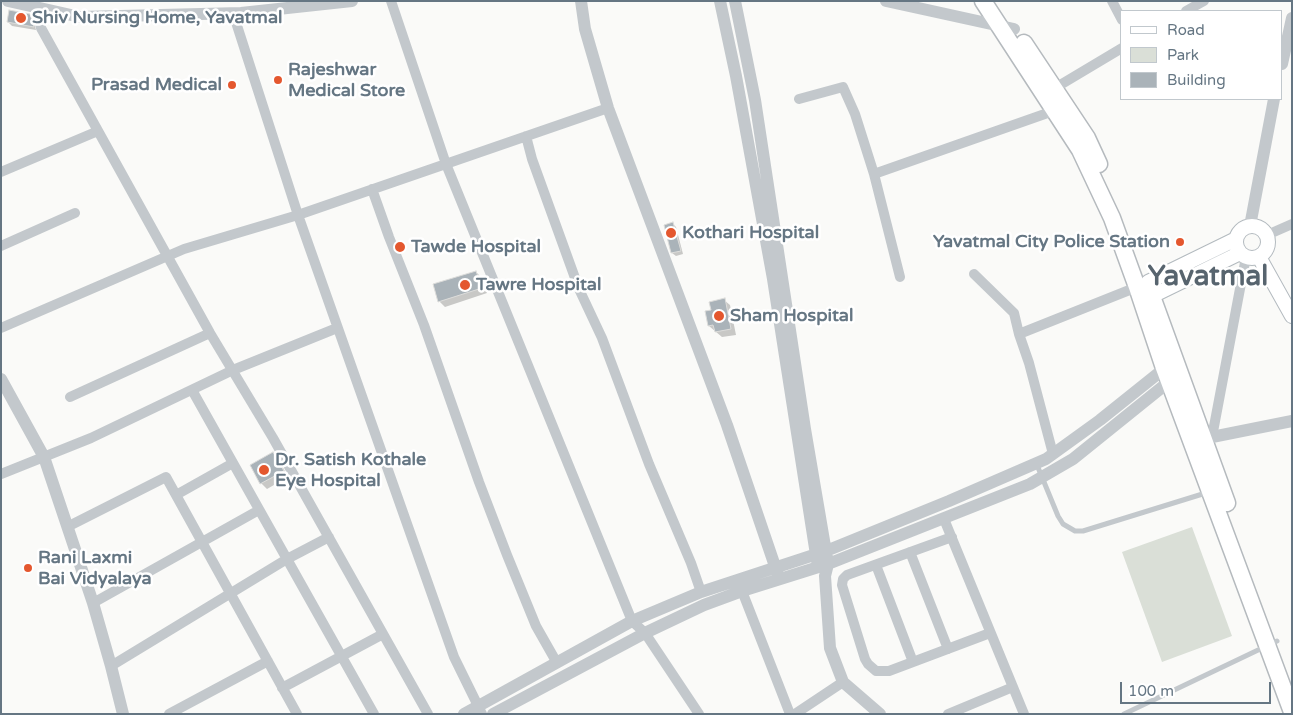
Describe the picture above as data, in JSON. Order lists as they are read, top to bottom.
{
  "districts": ["Yavatmal"],
  "places": [
    "Shiv Nursing Home, Yavatmal",
    "Rajeshwar Medical Store",
    "Prasad Medical",
    "Kothari Hospital",
    "Yavatmal City Police Station",
    "Tawde Hospital",
    "Tawre Hospital",
    "Sham Hospital",
    "Dr. Satish Kothale Eye Hospital",
    "Rani Laxmi Bai Vidyalaya"
  ],
  "legend": ["Road", "Park", "Building"],
  "scale_bar": "100 m"
}
